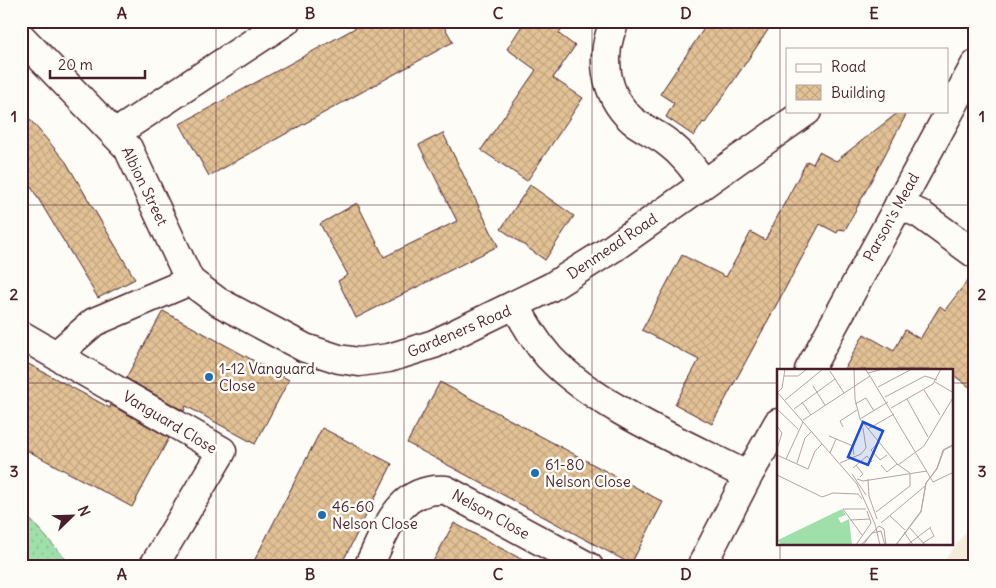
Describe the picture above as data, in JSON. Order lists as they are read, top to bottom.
{
  "streets": {
    "street": [
      "Albion Street",
      "Parson's Mead",
      "Denmead Road",
      "Gardeners Road",
      "Vanguard Close",
      "Nelson Close"
    ]
  },
  "crossings": [
    ["Albion Street", "Gardeners Road"],
    ["Denmead Road", "Gardeners Road"]
  ],
  "places": ["1-12 Vanguard Close", "61-80 Nelson Close", "46-60 Nelson Close"],
  "legend": ["Road", "Building"],
  "scale_bar": "20 m",
  "north": "top right",
  "grid": {
    "columns": [
      "A",
      "B",
      "C",
      "D",
      "E"
    ],
    "rows": ["1", "2", "3"]
  }
}
